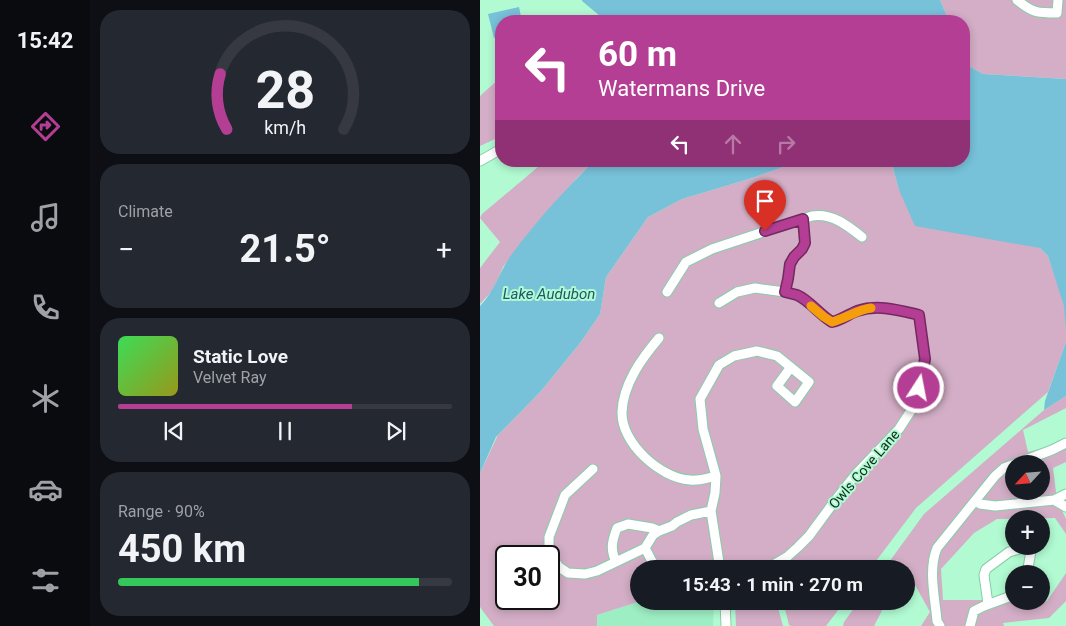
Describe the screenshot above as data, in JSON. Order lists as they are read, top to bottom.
{
  "streets": {
    "street": ["Owls Cove Lane"]
  },
  "water": ["Lake Audubon"],
  "north": "bottom left",
  "page": {
    "tabs": "15:42",
    "turn": ["60 m", "Watermans Drive"],
    "tile": [
      "Climate",
      ["Range · 90%", "450 km"]
    ],
    "heat": ["−", "21.5°", "+"],
    "song": ["Static Love", "Velvet Ray"],
    "map_buttons": ["+", "−"],
    "limit": "30",
    "trip": "15:43 · 1 min · 270 m",
    "gauge": ["28", "km/h"]
  }
}
